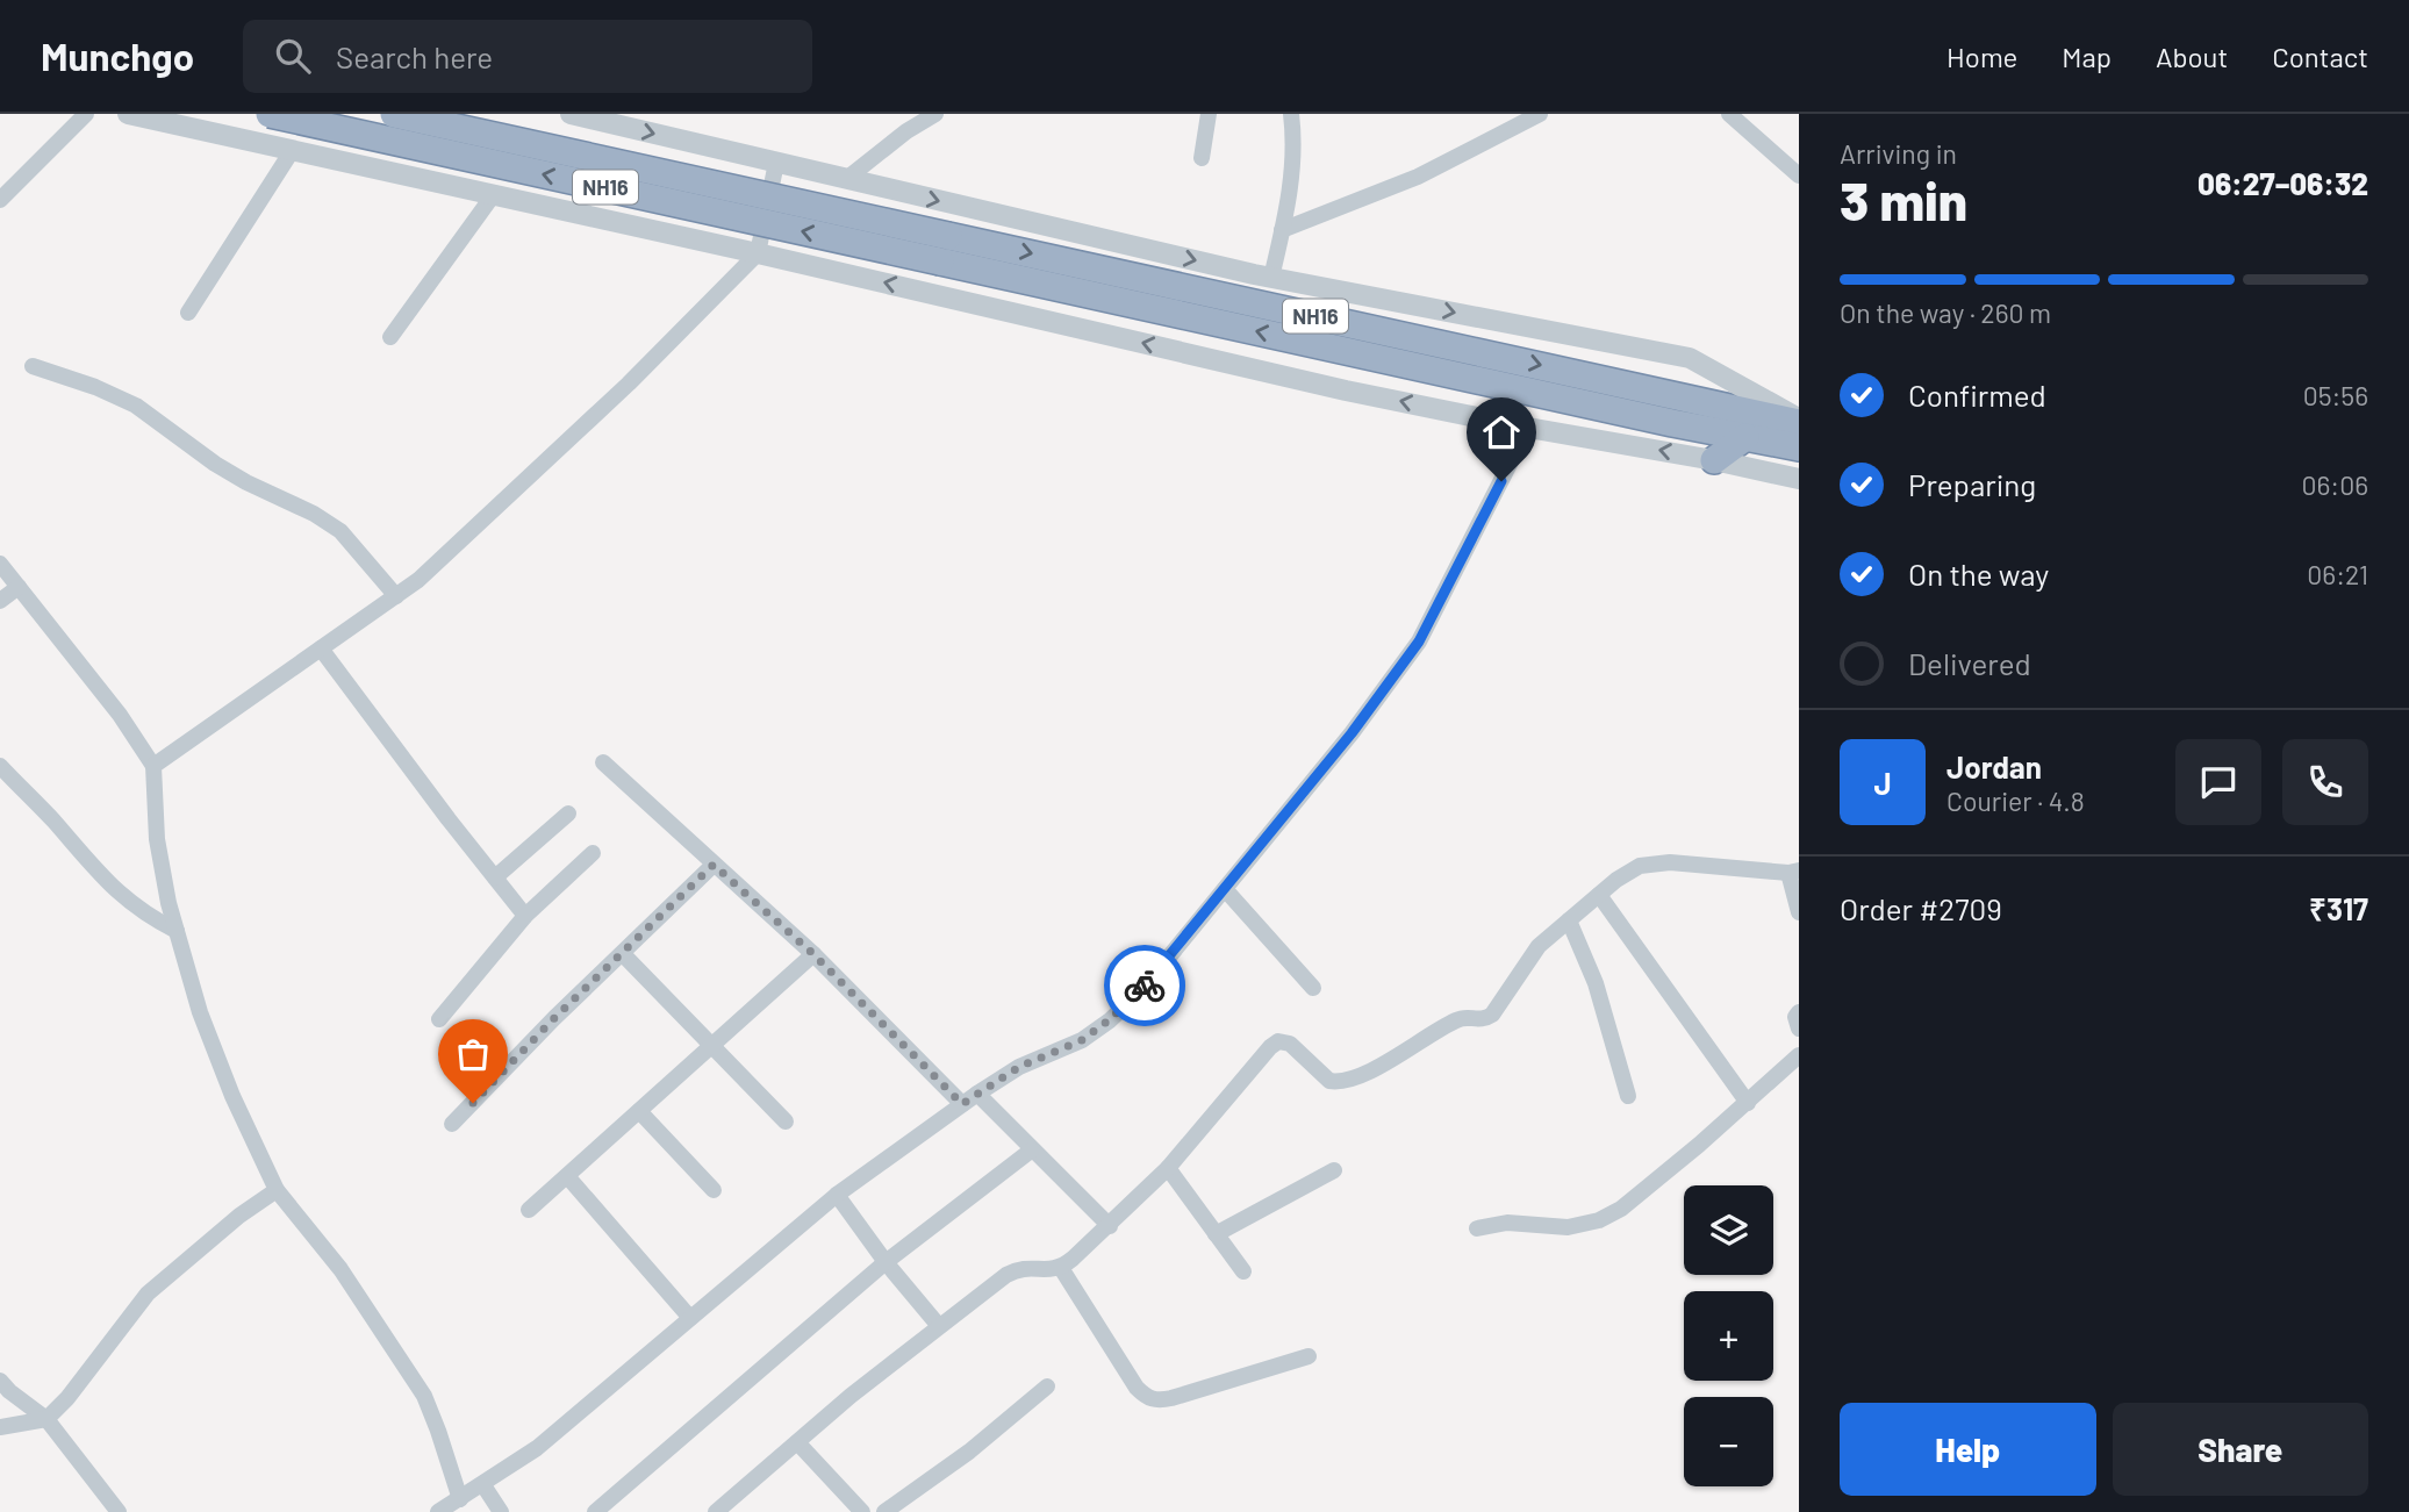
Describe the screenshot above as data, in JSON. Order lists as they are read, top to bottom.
{
  "streets": {
    "highway": ["NH16"]
  },
  "page": {
    "header": "Munchgo",
    "search": "Search here",
    "nav": [
      "Home",
      "Map",
      "About",
      "Contact"
    ],
    "heading": ["3 min", "Arriving in", "06:27–06:32"],
    "panel": [
      "Jordan",
      "Courier · 4.8",
      "Order #2709",
      "₹317"
    ],
    "bar": "On the way · 260 m",
    "list": [
      ["Confirmed", "05:56"],
      ["Preparing", "06:06"],
      ["On the way", "06:21"],
      "Delivered"
    ],
    "round": "J",
    "map_buttons": ["+", "−"],
    "buttons": ["Help", "Share"]
  }
}
